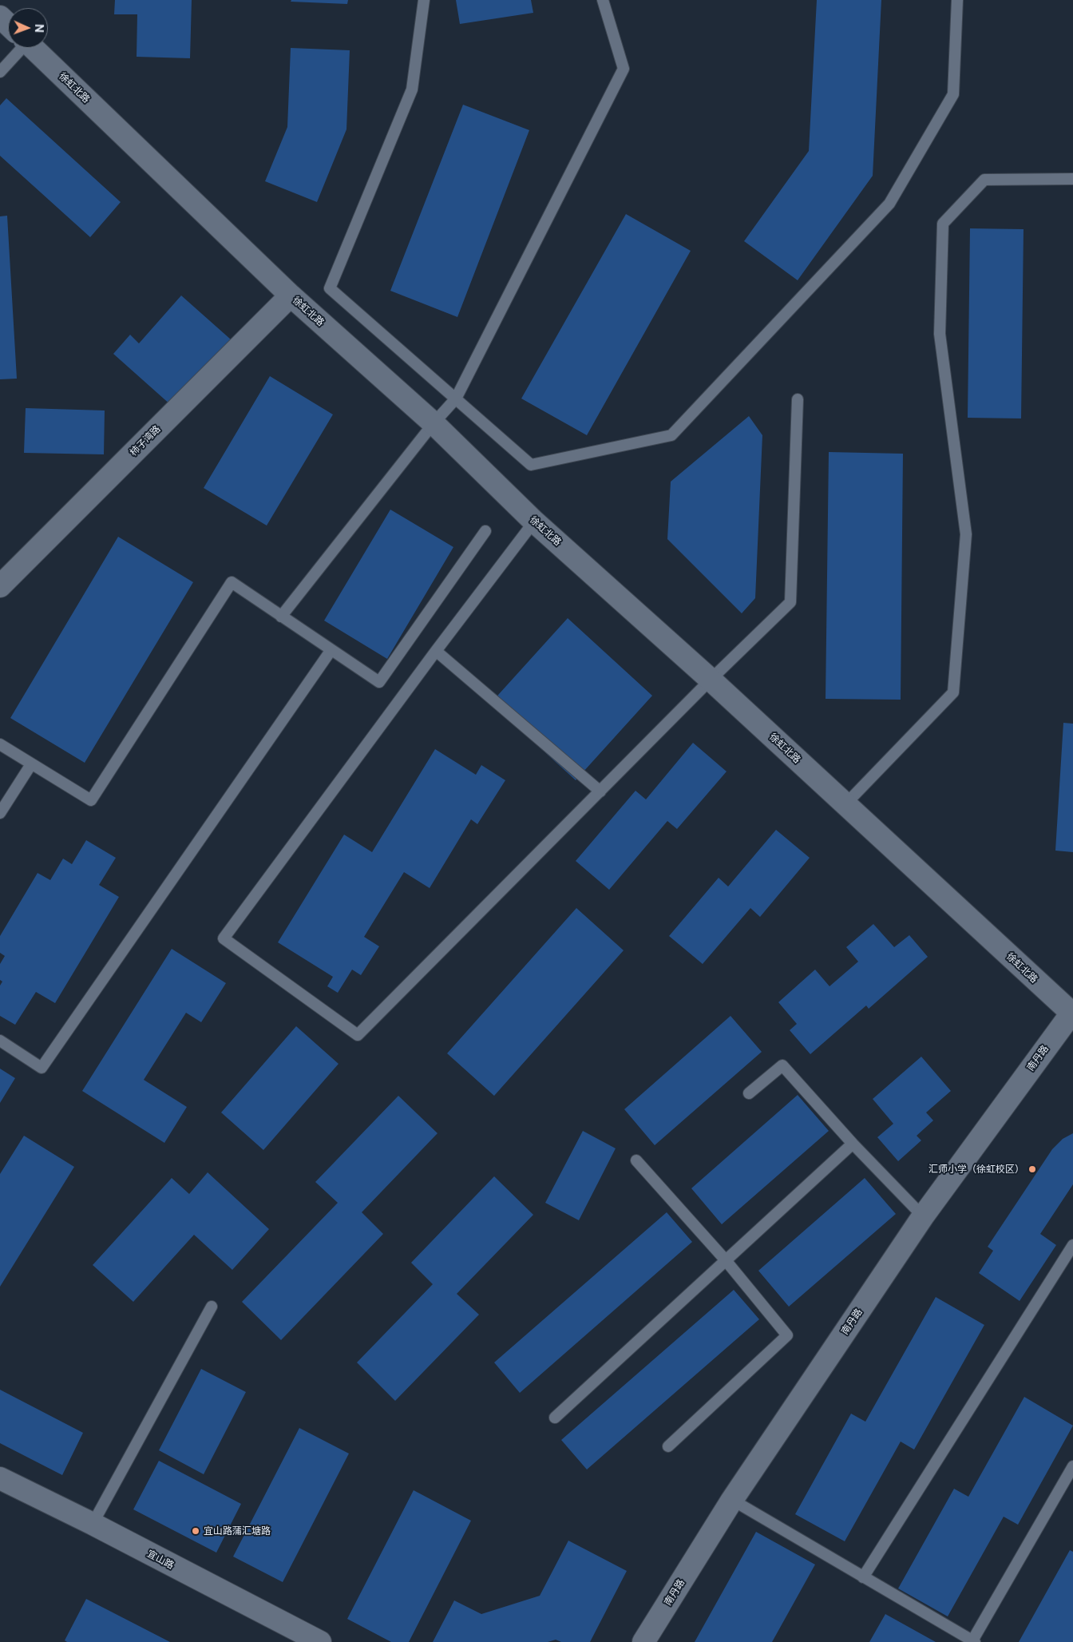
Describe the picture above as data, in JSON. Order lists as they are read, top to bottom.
{
  "streets": {
    "street": [
      "徐虹北路",
      "柿子湾路",
      "南丹路",
      "宜山路"
    ]
  },
  "crossings": [
    ["徐虹北路", "柿子湾路"],
    ["徐虹北路", "南丹路"]
  ],
  "places": ["汇师小学（徐虹校区）", "宜山路蒲汇塘路"],
  "north": "right"
}
